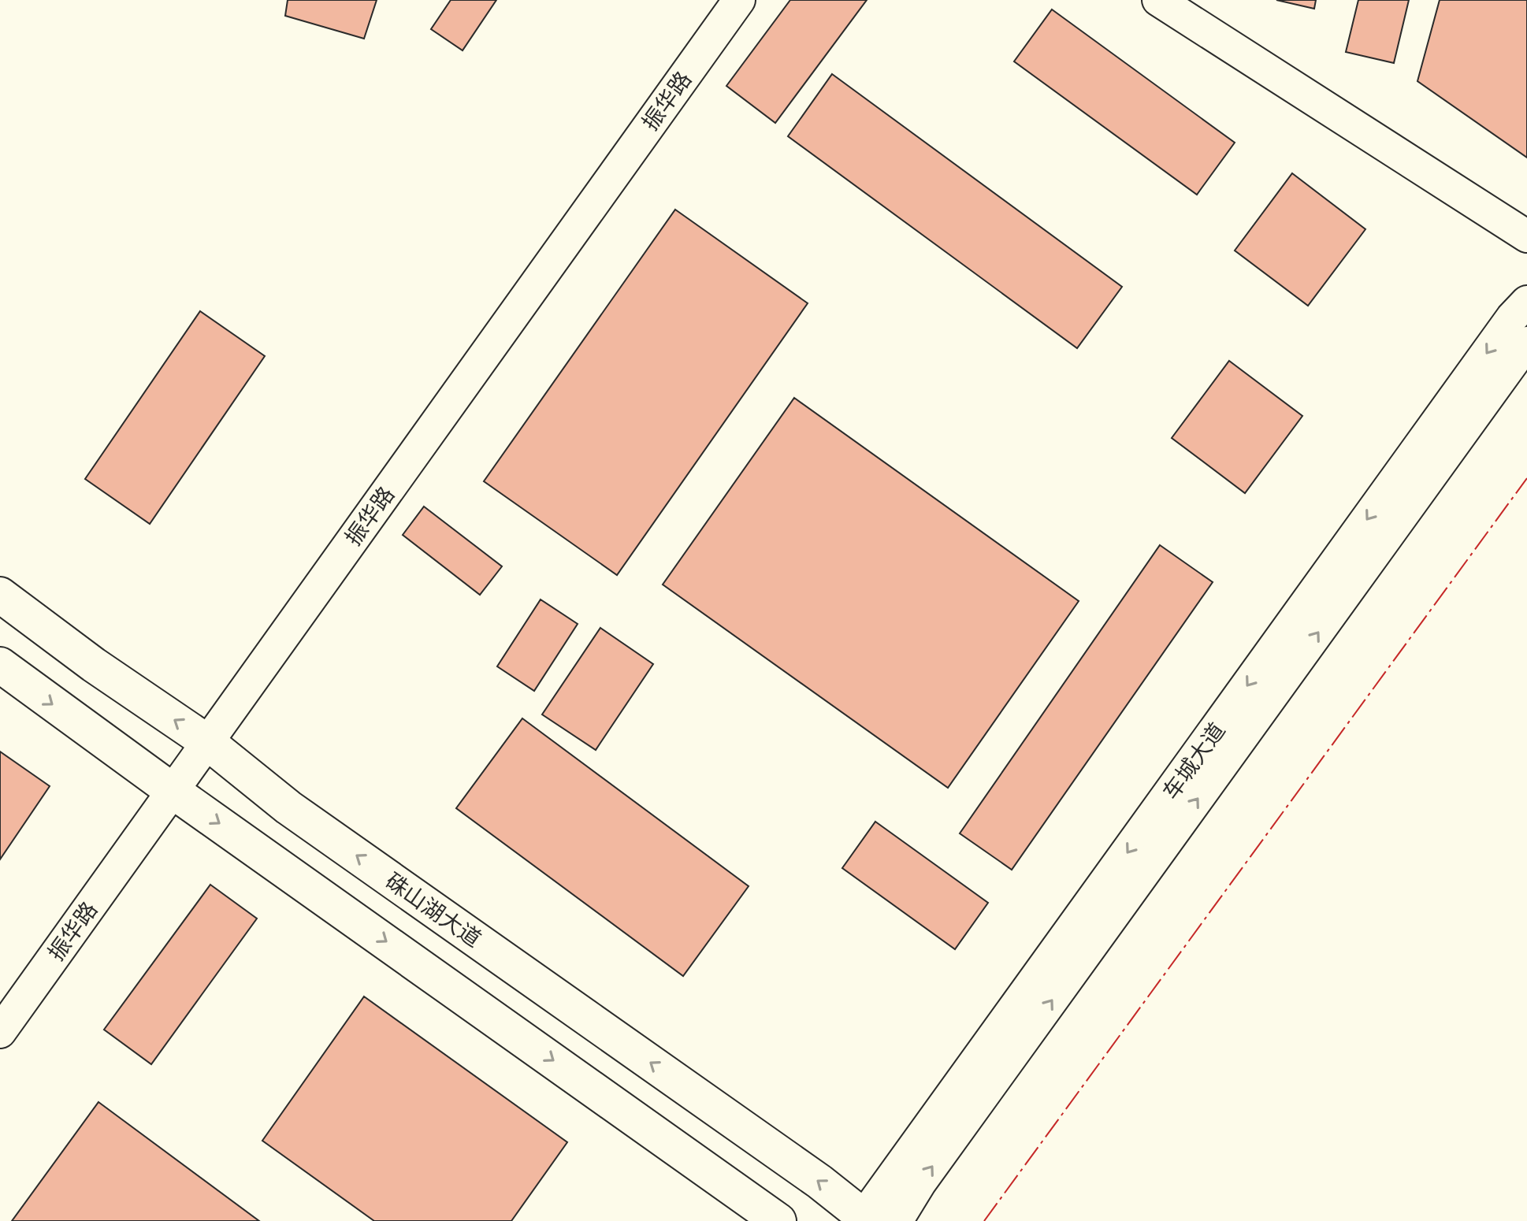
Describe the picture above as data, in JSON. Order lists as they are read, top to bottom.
{
  "streets": {
    "main road": ["硃山湖大道"],
    "street": ["振华路", "车城大道"]
  },
  "crossings": [
    ["振华路", "硃山湖大道"],
    ["车城大道", "硃山湖大道"]
  ]
}
